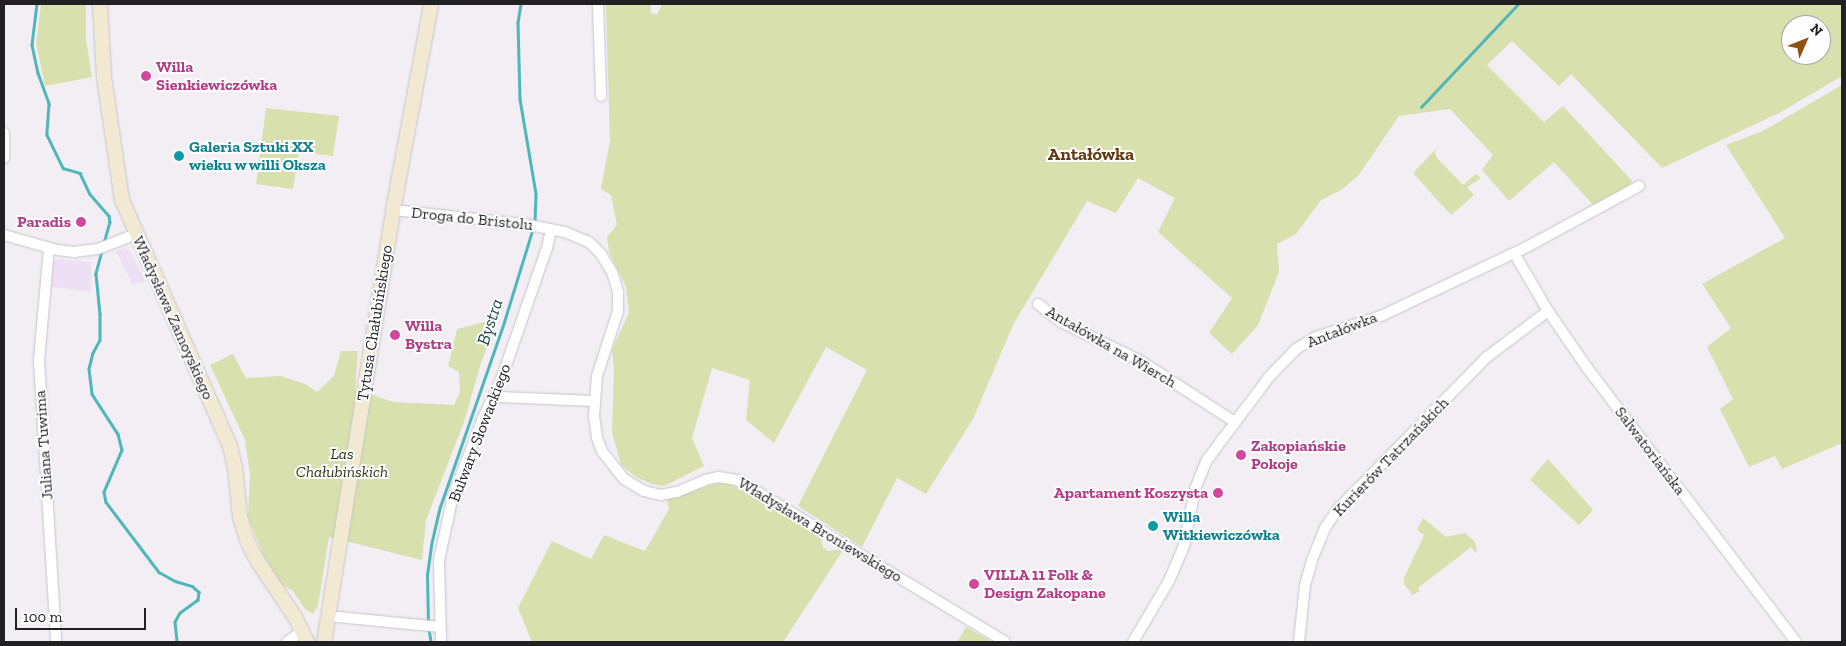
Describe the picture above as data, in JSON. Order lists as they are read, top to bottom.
{
  "streets": {
    "street": [
      "Droga do Bristolu",
      "Władysława Zamoyskiego",
      "Tytusa Chałubińskiego",
      "Antałówka",
      "Antałówka na Wierch",
      "Bulwary Słowackiego",
      "Juliana Tuwima",
      "Salwatoriańska",
      "Kurierów Tatrzańskich",
      "Władysława Broniewskiego"
    ]
  },
  "crossings": [
    ["Droga do Bristolu", "Tytusa Chałubińskiego"],
    ["Droga do Bristolu", "Bulwary Słowackiego"],
    ["Droga do Bristolu", "Władysława Broniewskiego"],
    ["Władysława Zamoyskiego", "Tytusa Chałubińskiego"],
    ["Antałówka", "Antałówka na Wierch"],
    ["Antałówka", "Salwatoriańska"],
    ["Bulwary Słowackiego", "Władysława Broniewskiego"],
    ["Salwatoriańska", "Kurierów Tatrzańskich"]
  ],
  "districts": ["Antałówka"],
  "water": ["Bystra"],
  "parks": ["Las Chałubińskich"],
  "places": [
    "Willa Sienkiewiczówka",
    "Galeria Sztuki XX wieku w willi Oksza",
    "Paradis",
    "Willa Bystra",
    "Zakopiańskie Pokoje",
    "Apartament Koszysta",
    "Willa Witkiewiczówka",
    "VILLA 11 Folk & Design Zakopane"
  ],
  "scale_bar": "100 m",
  "north": "top right"
}
